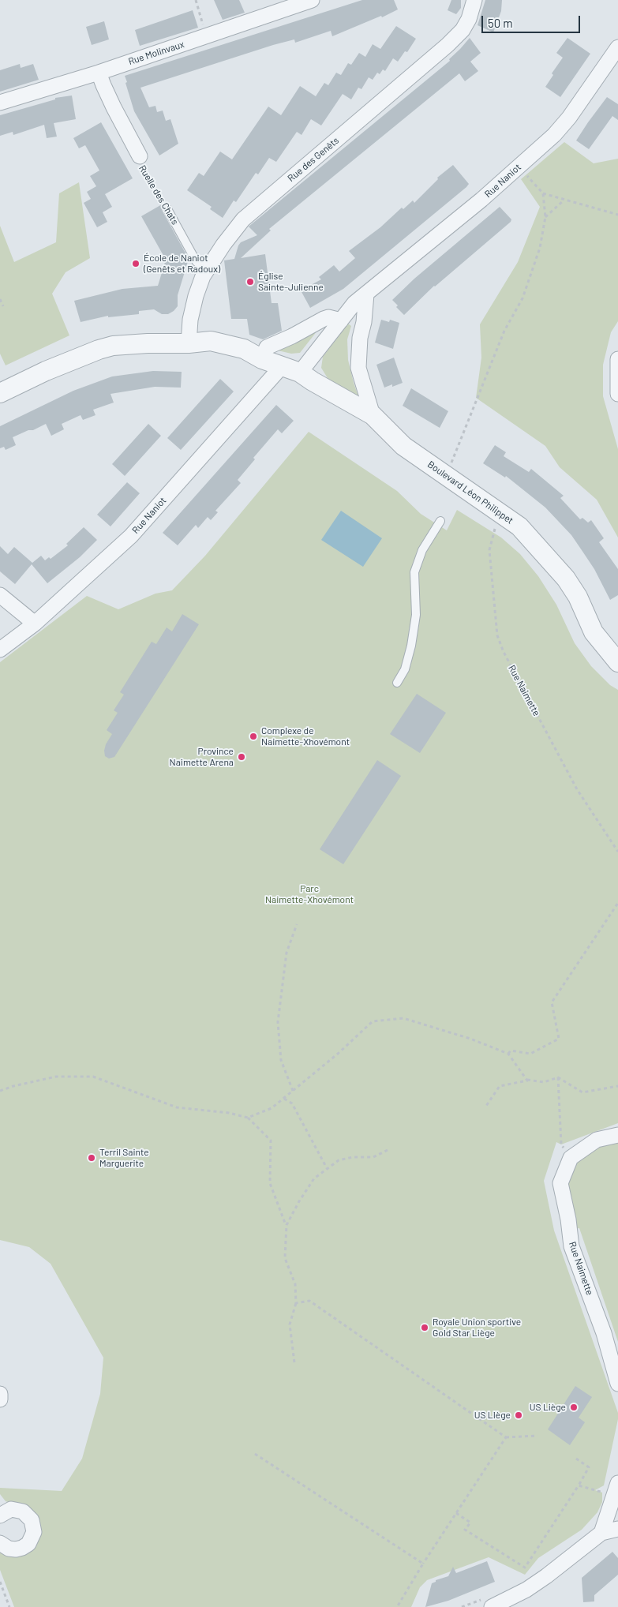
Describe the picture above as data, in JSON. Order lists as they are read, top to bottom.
{
  "streets": {
    "street": [
      "Rue Molinvaux",
      "Rue des Genêts",
      "Rue Naniot",
      "Ruelle des Chats",
      "Boulevard Léon Philippet",
      "Rue Naimette"
    ]
  },
  "crossings": [
    ["Rue Molinvaux", "Ruelle des Chats"],
    ["Rue des Genêts", "Ruelle des Chats"],
    ["Rue des Genêts", "Boulevard Léon Philippet"],
    ["Rue Naniot", "Boulevard Léon Philippet"],
    ["Boulevard Léon Philippet", "Rue Naimette"]
  ],
  "parks": ["Parc Naimette-Xhovémont"],
  "places": [
    "École de Naniot (Genêts et Radoux)",
    "Église Sainte-Julienne",
    "Complexe de Naimette-Xhovémont",
    "Province Naimette Arena",
    "Terril Sainte Marguerite",
    "Royale Union sportive Gold Star Liège",
    "US Liège",
    "US LIège"
  ],
  "scale_bar": "50 m"
}
